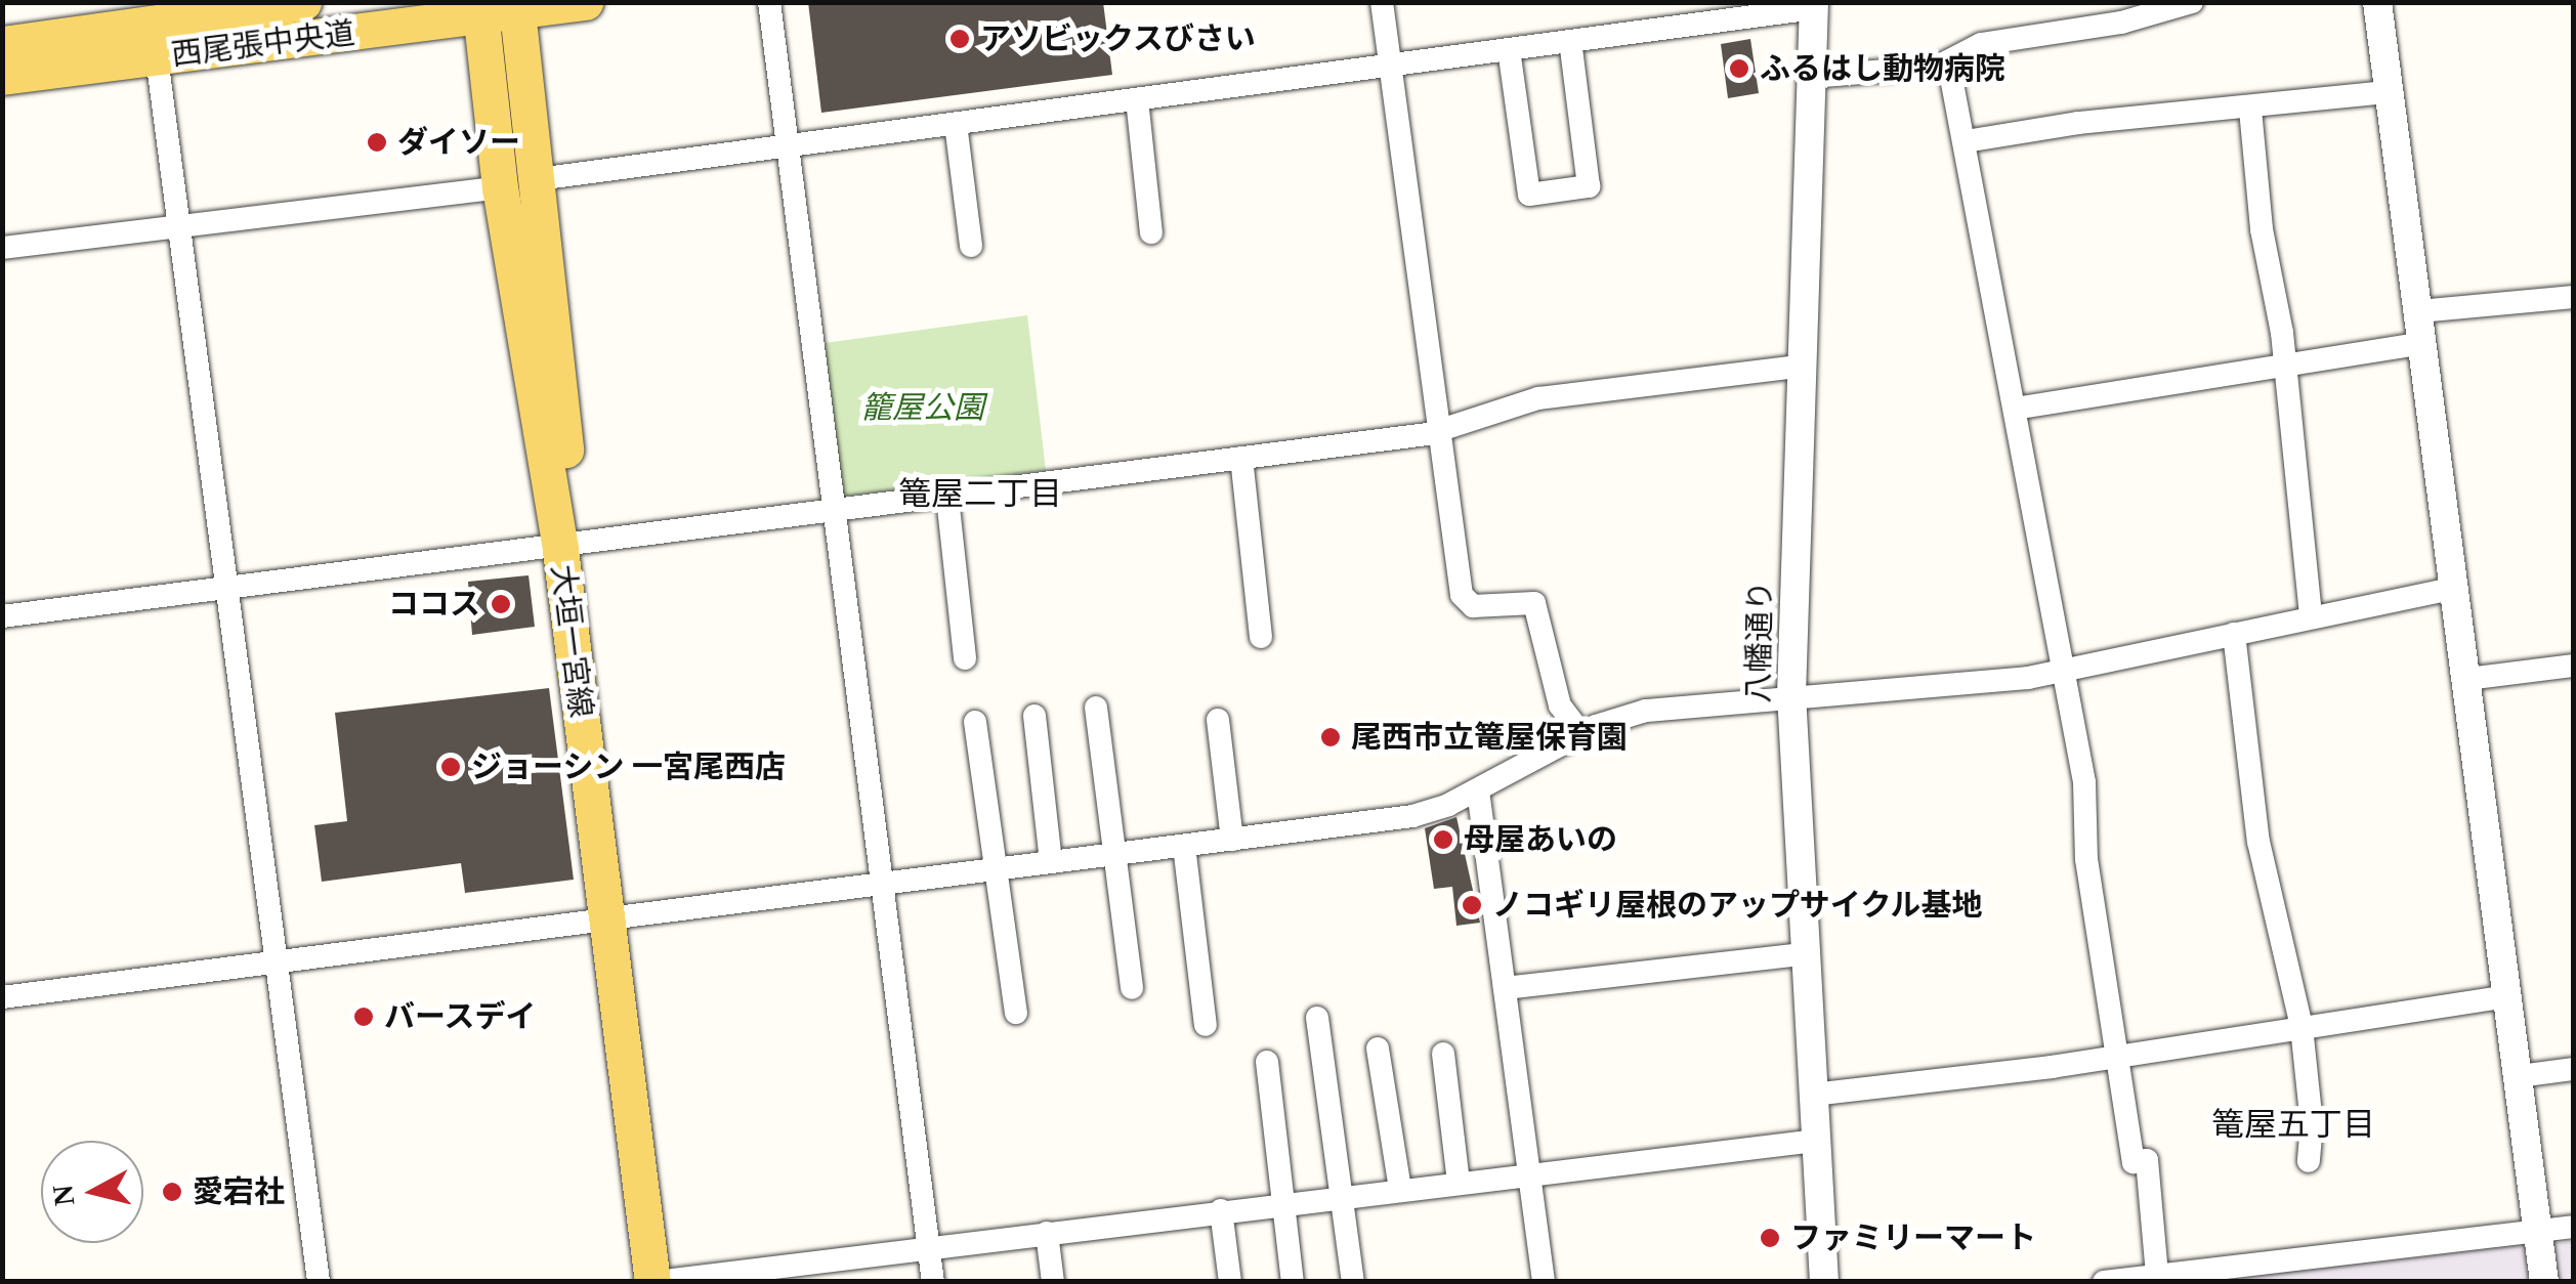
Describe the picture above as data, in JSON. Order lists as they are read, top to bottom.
{
  "streets": {
    "main road": ["西尾張中央道", "大垣一宮線"],
    "street": ["八幡通り"]
  },
  "crossings": [
    ["西尾張中央道", "大垣一宮線"]
  ],
  "districts": ["篭屋二丁目", "篭屋五丁目"],
  "parks": ["籠屋公園"],
  "places": [
    "アソビックスびさい",
    "ふるはし動物病院",
    "ダイソー",
    "ココス",
    "尾西市立篭屋保育園",
    "ジョーシン 一宮尾西店",
    "母屋あいの",
    "ノコギリ屋根のアップサイクル基地",
    "バースデイ",
    "愛宕社",
    "ファミリーマート"
  ],
  "north": "left"
}
